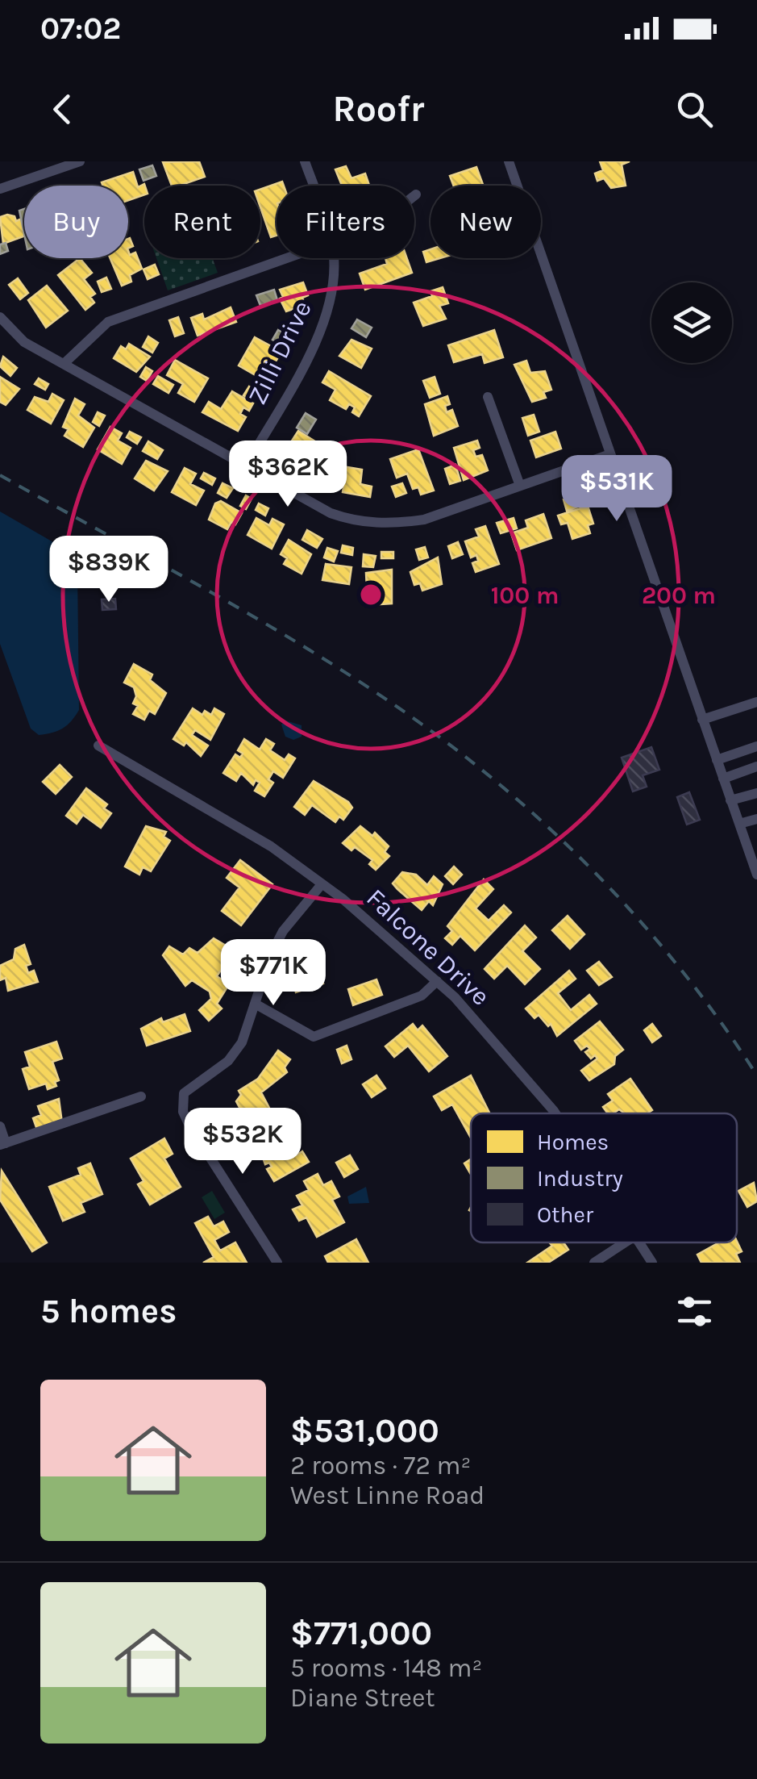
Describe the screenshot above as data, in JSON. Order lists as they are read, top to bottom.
{
  "streets": {
    "street": ["Zilli Drive", "Falcone Drive"]
  },
  "legend": ["Homes", "Industry", "Other"],
  "page": {
    "status": "07:02",
    "header": "Roofr",
    "chip": [
      "Buy",
      "Rent",
      "Filters",
      "New"
    ],
    "price": [
      "$362K",
      "$531K",
      "$839K",
      "$771K",
      "$532K"
    ],
    "heading": "5 homes",
    "list": [
      {
        "name": "$531,000",
        "note": "2 rooms · 72 m² · West Linne Road"
      },
      {
        "name": "$771,000",
        "note": "5 rooms · 148 m² · Diane Street"
      }
    ]
  },
  "rings": ["100 m", "200 m"]
}
